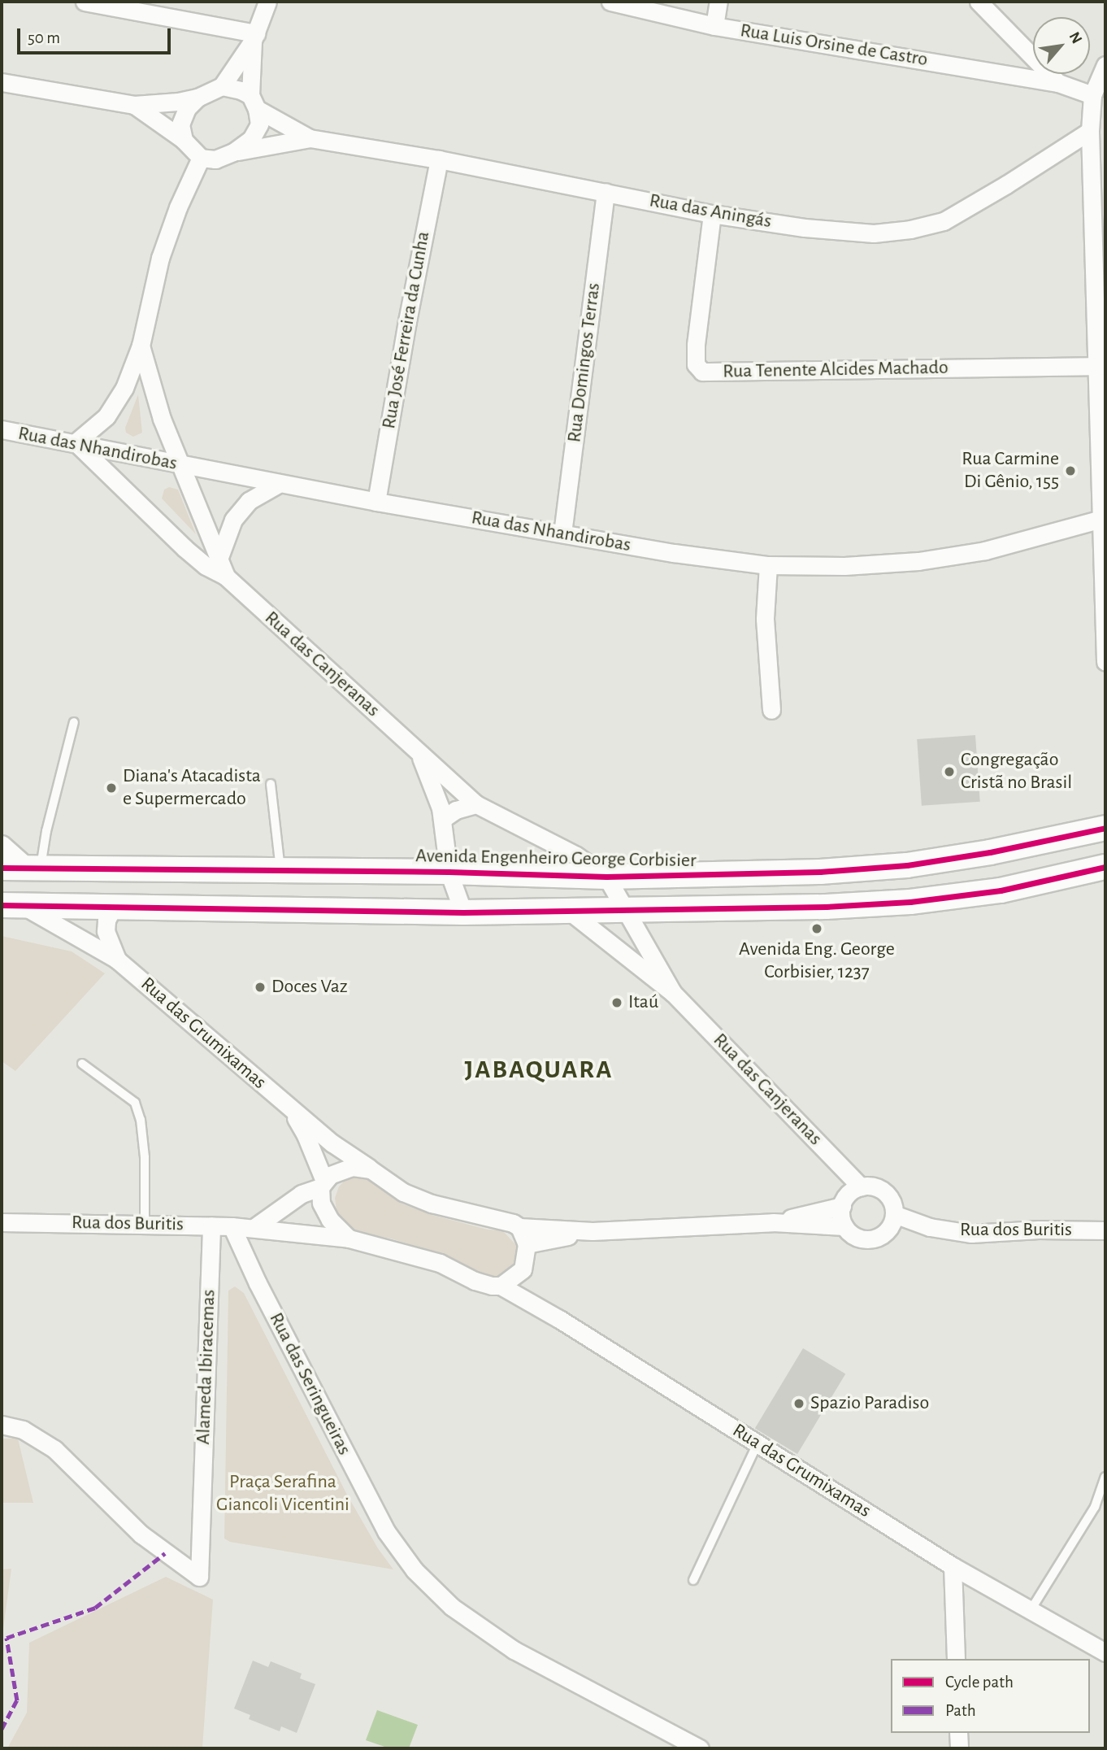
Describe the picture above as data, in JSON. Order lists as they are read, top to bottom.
{
  "streets": {
    "main road": ["Avenida Engenheiro George Corbisier"],
    "street": [
      "Rua Luis Orsine de Castro",
      "Rua das Aningás",
      "Rua José Ferreira da Cunha",
      "Rua Domingos Terras",
      "Rua Tenente Alcides Machado",
      "Rua das Nhandirobas",
      "Rua das Canjeranas",
      "Rua das Grumixamas",
      "Rua dos Buritis",
      "Alameda Ibiracemas",
      "Rua das Seringueiras"
    ]
  },
  "crossings": [
    ["Rua das Aningás", "Rua José Ferreira da Cunha"],
    ["Rua das Aningás", "Rua Domingos Terras"],
    ["Rua das Aningás", "Rua Tenente Alcides Machado"],
    ["Rua José Ferreira da Cunha", "Rua das Nhandirobas"],
    ["Rua Domingos Terras", "Rua das Nhandirobas"],
    ["Rua das Nhandirobas", "Rua das Canjeranas"],
    ["Rua das Canjeranas", "Avenida Engenheiro George Corbisier"],
    ["Rua das Canjeranas", "Rua dos Buritis"],
    ["Rua das Grumixamas", "Rua dos Buritis"],
    ["Rua dos Buritis", "Alameda Ibiracemas"],
    ["Rua dos Buritis", "Rua das Seringueiras"]
  ],
  "districts": ["JABAQUARA"],
  "parks": ["Praça Serafina Giancoli Vicentini"],
  "places": [
    "Rua Carmine Di Gênio, 155",
    "Congregação Cristã no Brasil",
    "Diana's Atacadista e Supermercado",
    "Avenida Eng. George Corbisier, 1237",
    "Doces Vaz",
    "Itaú",
    "Spazio Paradiso"
  ],
  "legend": ["Cycle path", "Path"],
  "scale_bar": "50 m",
  "north": "top right"
}
